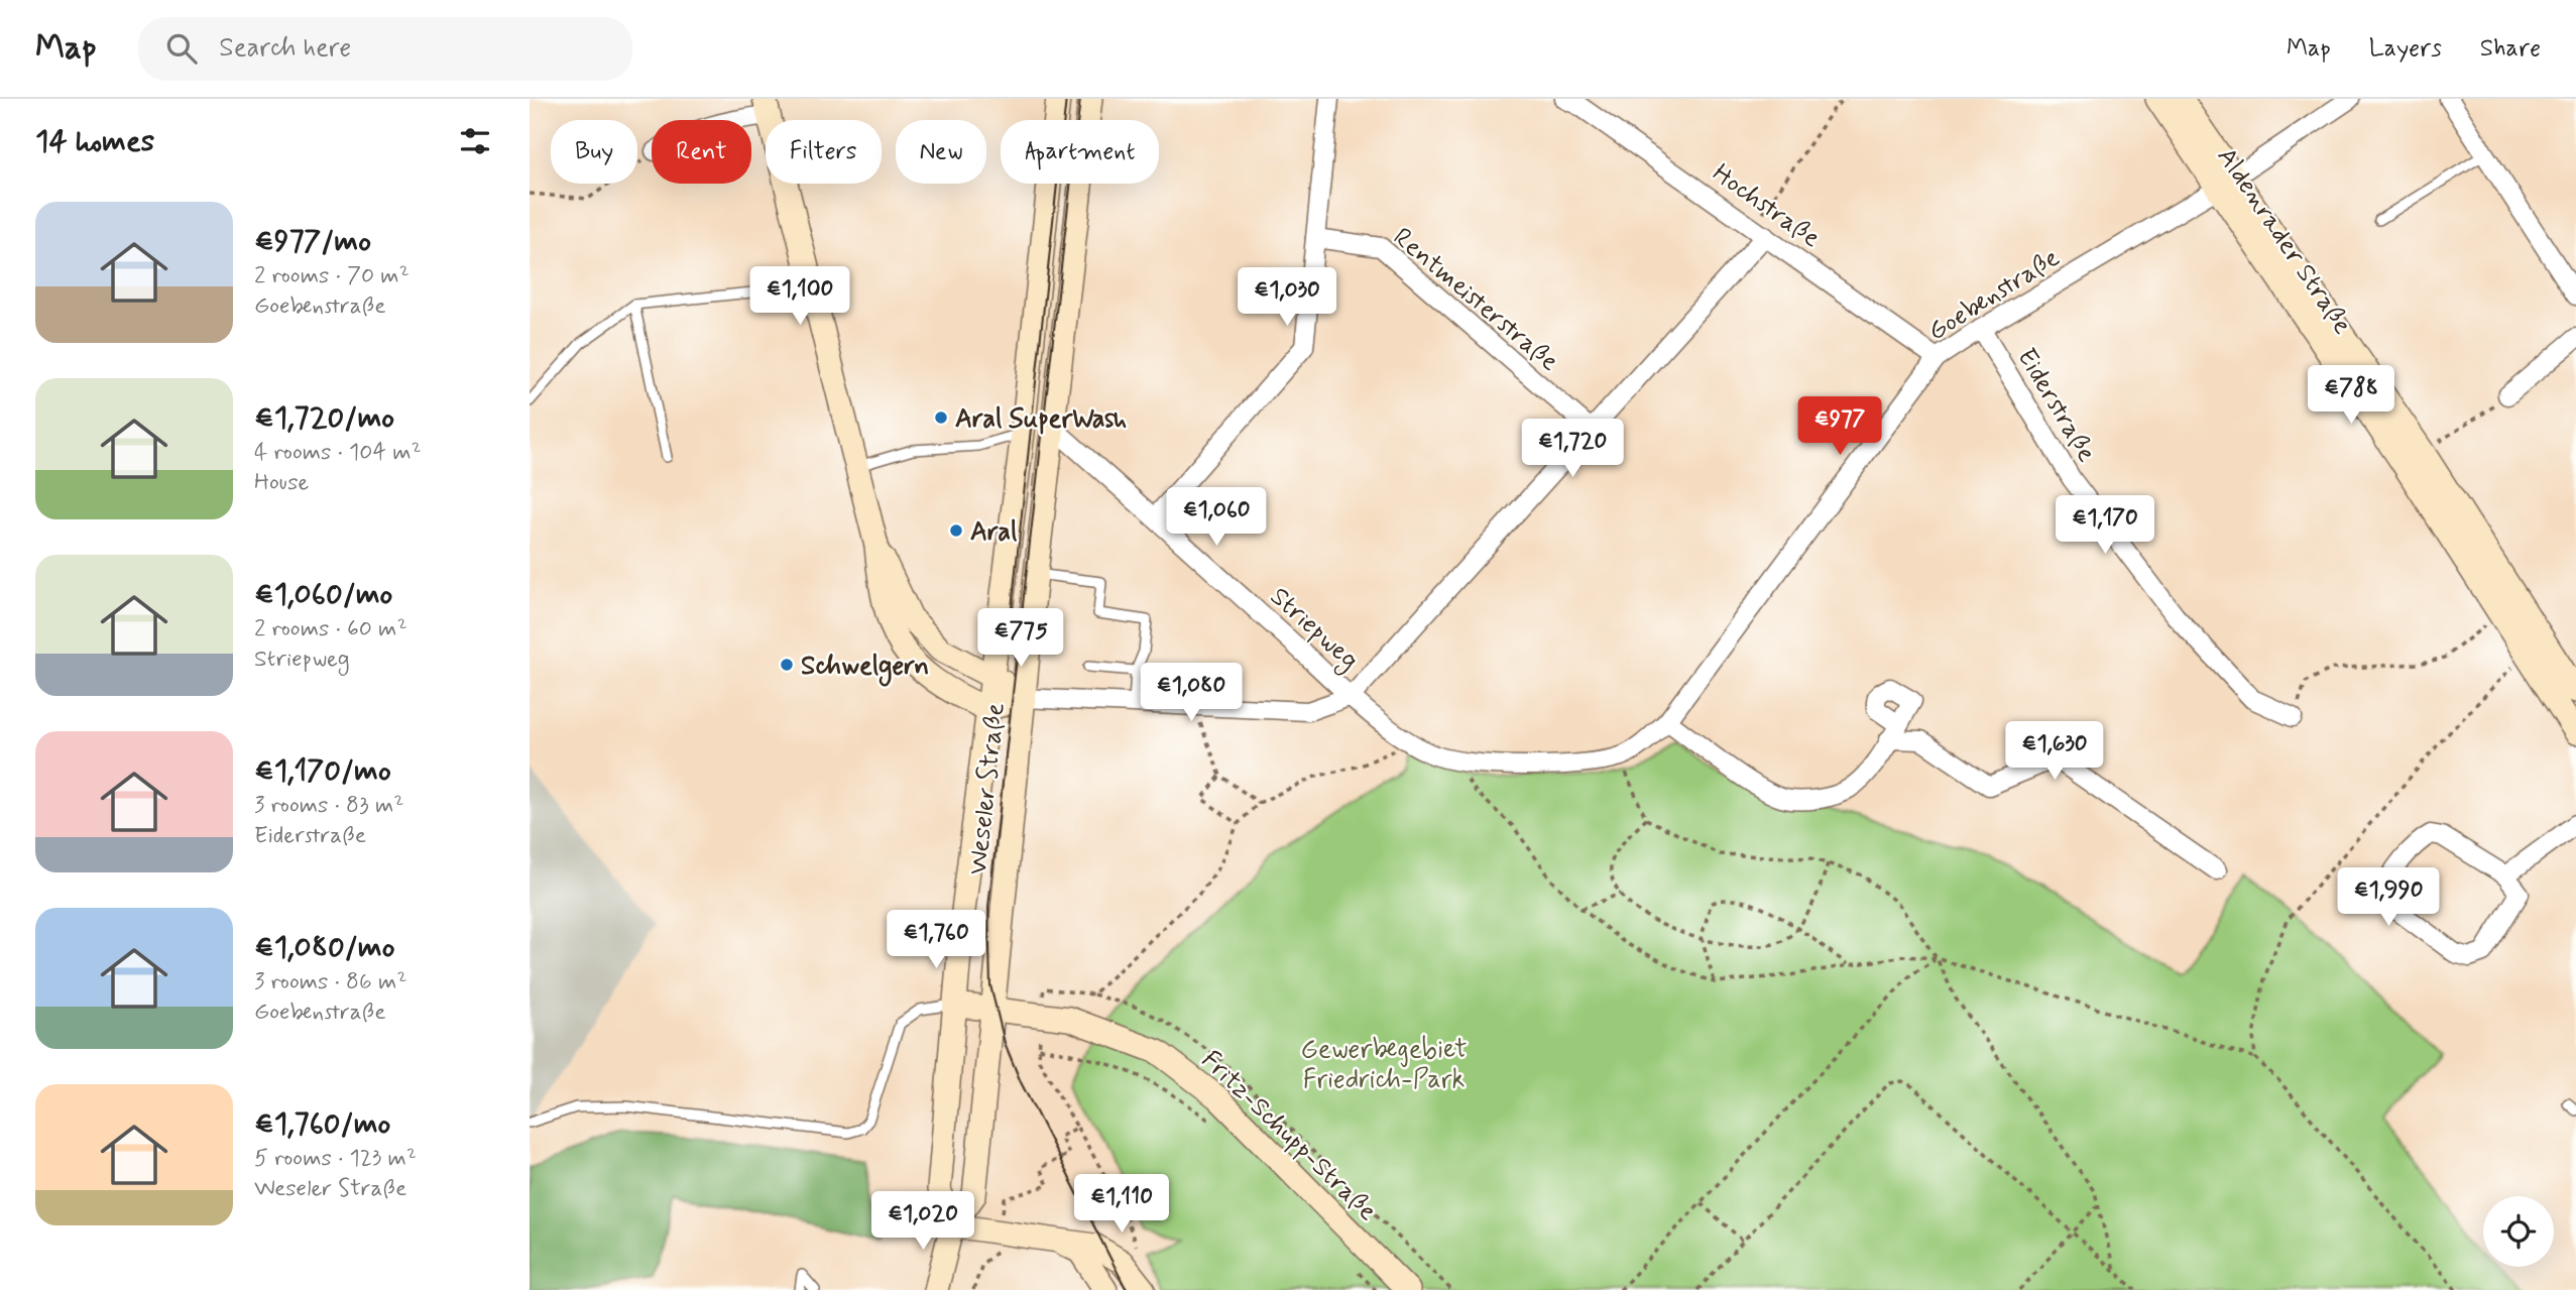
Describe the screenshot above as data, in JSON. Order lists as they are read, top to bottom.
{
  "streets": {
    "main road": ["Aldenrader Straße", "Weseler Straße", "Fritz-Schupp-Straße"],
    "street": [
      "Hochstraße",
      "Goebenstraße",
      "Rentmeisterstraße",
      "Eiderstraße",
      "Striepweg"
    ]
  },
  "crossings": [
    ["Hochstraße", "Goebenstraße"],
    ["Aldenrader Straße", "Goebenstraße"],
    ["Goebenstraße", "Eiderstraße"],
    ["Goebenstraße", "Striepweg"],
    ["Striepweg", "Weseler Straße"],
    ["Weseler Straße", "Fritz-Schupp-Straße"]
  ],
  "parks": ["Gewerbegebiet Friedrich-Park"],
  "places": ["Aral SuperWash", "Aral", "Schwelgern"],
  "page": {
    "header": "Map",
    "search": "Search here",
    "nav": ["Map", "Layers", "Share"],
    "heading": "14 homes",
    "chip": [
      "Buy",
      "Rent",
      "Filters",
      "New",
      "Apartment"
    ],
    "list": [
      {
        "name": "€977/mo",
        "note": "2 rooms · 70 m² · Goebenstraße"
      },
      {
        "name": "€1,720/mo",
        "note": "4 rooms · 104 m² · House"
      },
      {
        "name": "€1,060/mo",
        "note": "2 rooms · 60 m² · Striepweg"
      },
      {
        "name": "€1,170/mo",
        "note": "3 rooms · 83 m² · Eiderstraße"
      },
      {
        "name": "€1,080/mo",
        "note": "3 rooms · 86 m² · Goebenstraße"
      },
      {
        "name": "€1,760/mo",
        "note": "5 rooms · 123 m² · Weseler Straße"
      }
    ],
    "price": [
      "€1,100",
      "€1,030",
      "€788",
      "€977",
      "€1,720",
      "€1,060",
      "€1,170",
      "€775",
      "€1,080",
      "€1,630",
      "€1,990",
      "€1,760",
      "€1,110",
      "€1,020"
    ]
  }
}
